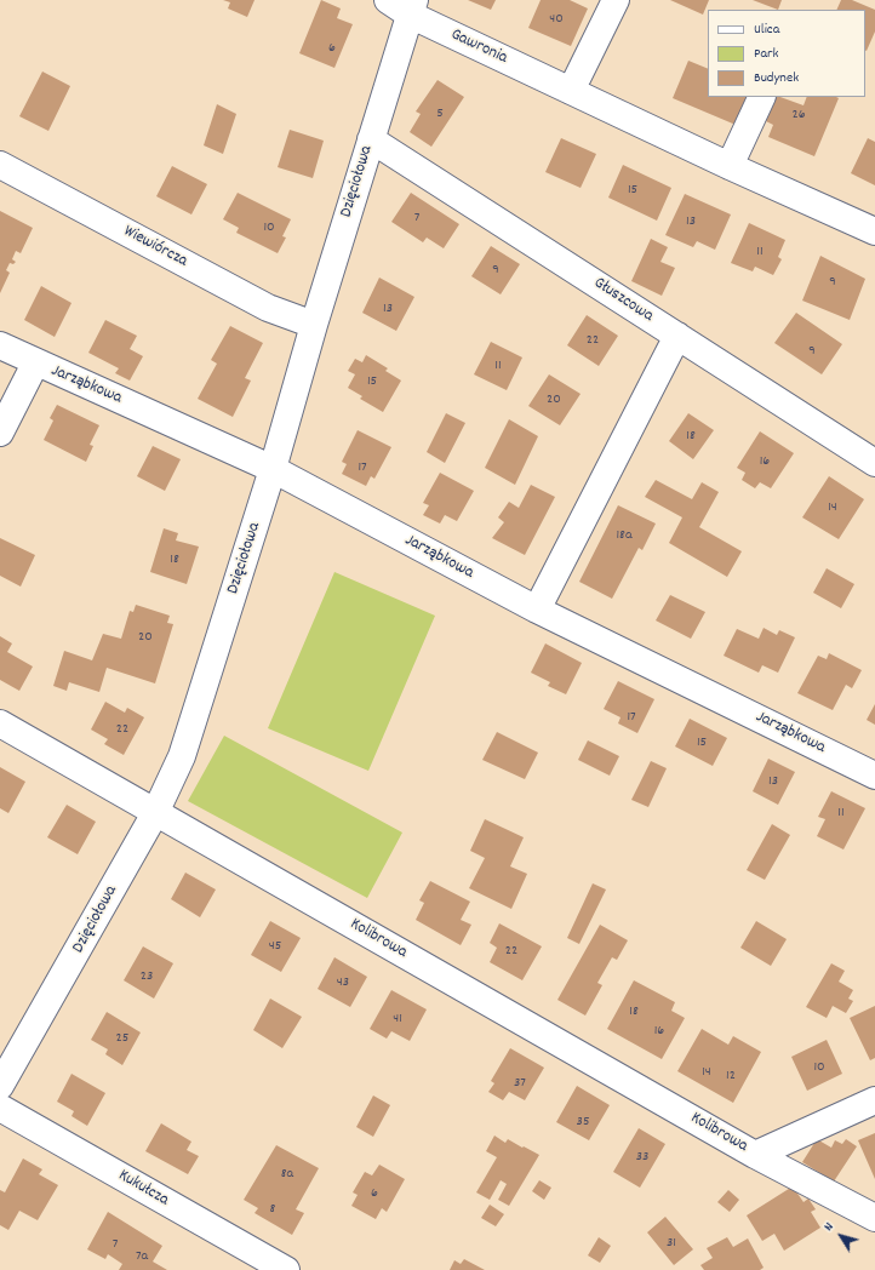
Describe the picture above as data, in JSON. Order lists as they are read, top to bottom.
{
  "streets": {
    "street": [
      "Gawronia",
      "Dzięciołowa",
      "Wiewiórcza",
      "Głuszcowa",
      "Jarząbkowa",
      "Kolibrowa",
      "Kukułcza"
    ]
  },
  "crossings": [
    ["Gawronia", "Dzięciołowa"],
    ["Dzięciołowa", "Wiewiórcza"],
    ["Dzięciołowa", "Głuszcowa"],
    ["Dzięciołowa", "Jarząbkowa"],
    ["Dzięciołowa", "Kolibrowa"]
  ],
  "house_numbers": [
    "40",
    "6",
    "5",
    "26",
    "15",
    "7",
    "13",
    "10",
    "11",
    "9",
    "9",
    "13",
    "22",
    "9",
    "11",
    "15",
    "20",
    "18",
    "16",
    "17",
    "14",
    "18a",
    "18",
    "20",
    "17",
    "22",
    "15",
    "13",
    "11",
    "45",
    "22",
    "23",
    "43",
    "18",
    "41",
    "16",
    "25",
    "10",
    "14",
    "12",
    "37",
    "35",
    "33",
    "8a",
    "6",
    "8",
    "31",
    "7",
    "7a"
  ],
  "legend": ["Ulica", "Park", "Budynek"],
  "north": "top left"
}
